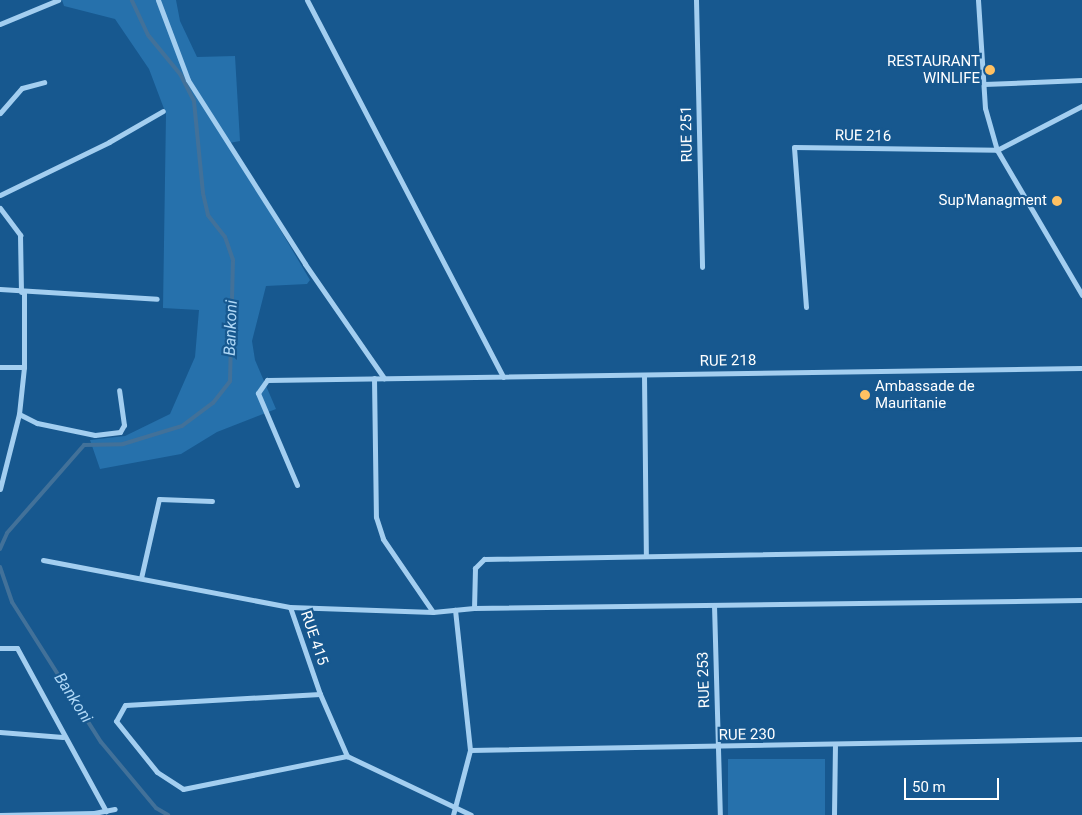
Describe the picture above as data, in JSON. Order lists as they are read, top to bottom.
{
  "streets": {
    "street": [
      "RUE 251",
      "RUE 216",
      "RUE 218",
      "RUE 415",
      "RUE 253",
      "RUE 230"
    ]
  },
  "crossings": [
    ["RUE 253", "RUE 230"]
  ],
  "water": ["Bankoni"],
  "places": ["RESTAURANT WINLIFE", "Sup'Managment", "Ambassade de Mauritanie"],
  "scale_bar": "50 m"
}
